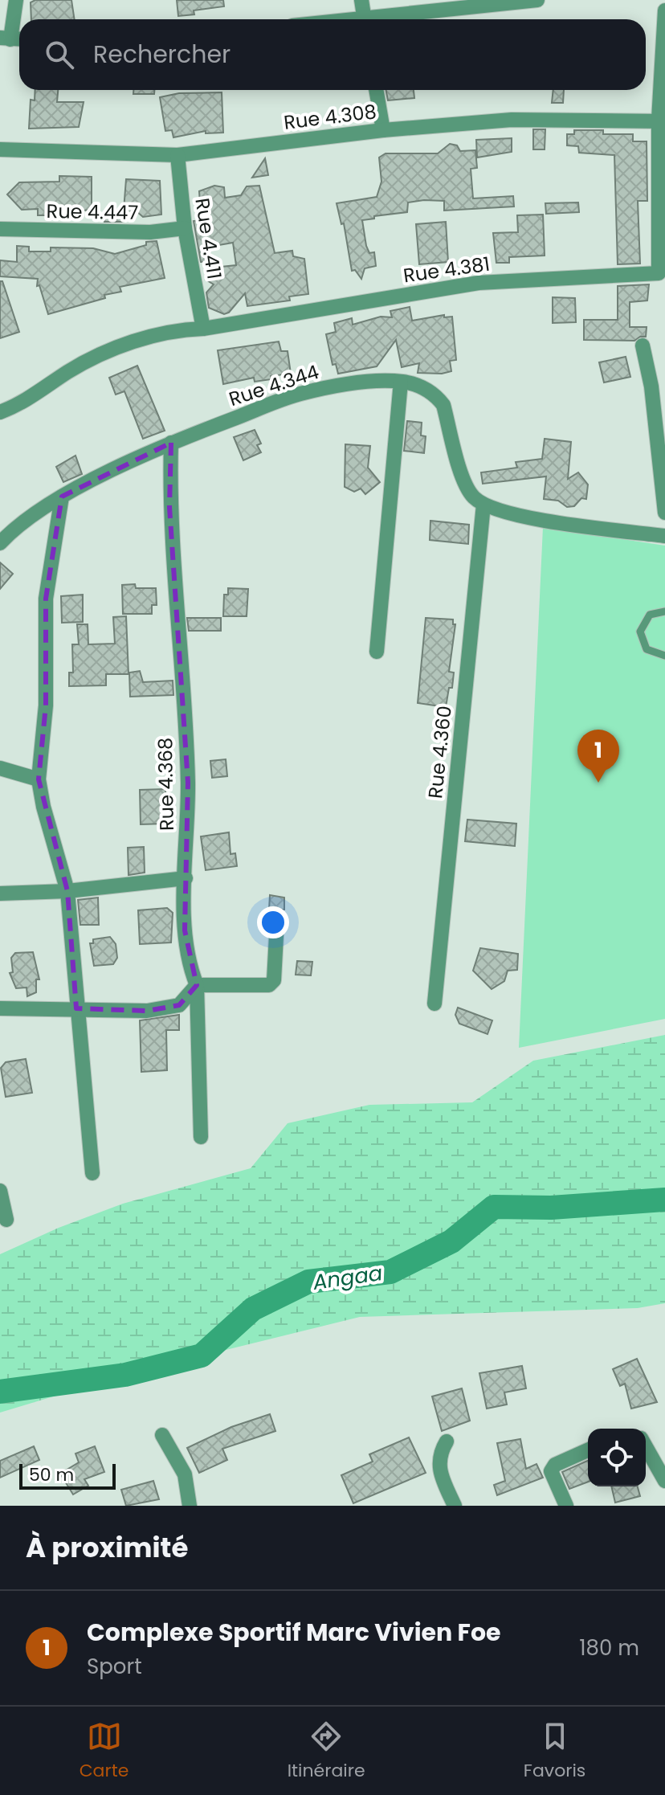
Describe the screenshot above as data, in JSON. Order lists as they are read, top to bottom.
{
  "streets": {
    "street": [
      "Rue 4.308",
      "Rue 4.447",
      "Rue 4.411",
      "Rue 4.381",
      "Rue 4.344",
      "Rue 4.360",
      "Rue 4.368"
    ]
  },
  "crossings": [
    ["Rue 4.308", "Rue 4.411"],
    ["Rue 4.308", "Rue 4.381"],
    ["Rue 4.447", "Rue 4.411"],
    ["Rue 4.411", "Rue 4.381"],
    ["Rue 4.344", "Rue 4.360"],
    ["Rue 4.344", "Rue 4.368"]
  ],
  "water": ["Angaa"],
  "scale_bar": "50 m",
  "page": {
    "search": "Rechercher",
    "pins": "1",
    "scale": "50 m",
    "heading": "À proximité",
    "list": [
      {
        "mark": "1",
        "name": "Complexe Sportif Marc Vivien Foe",
        "note": "Sport",
        "value": "180 m"
      }
    ],
    "nav": ["Carte", "Itinéraire", "Favoris"]
  }
}
